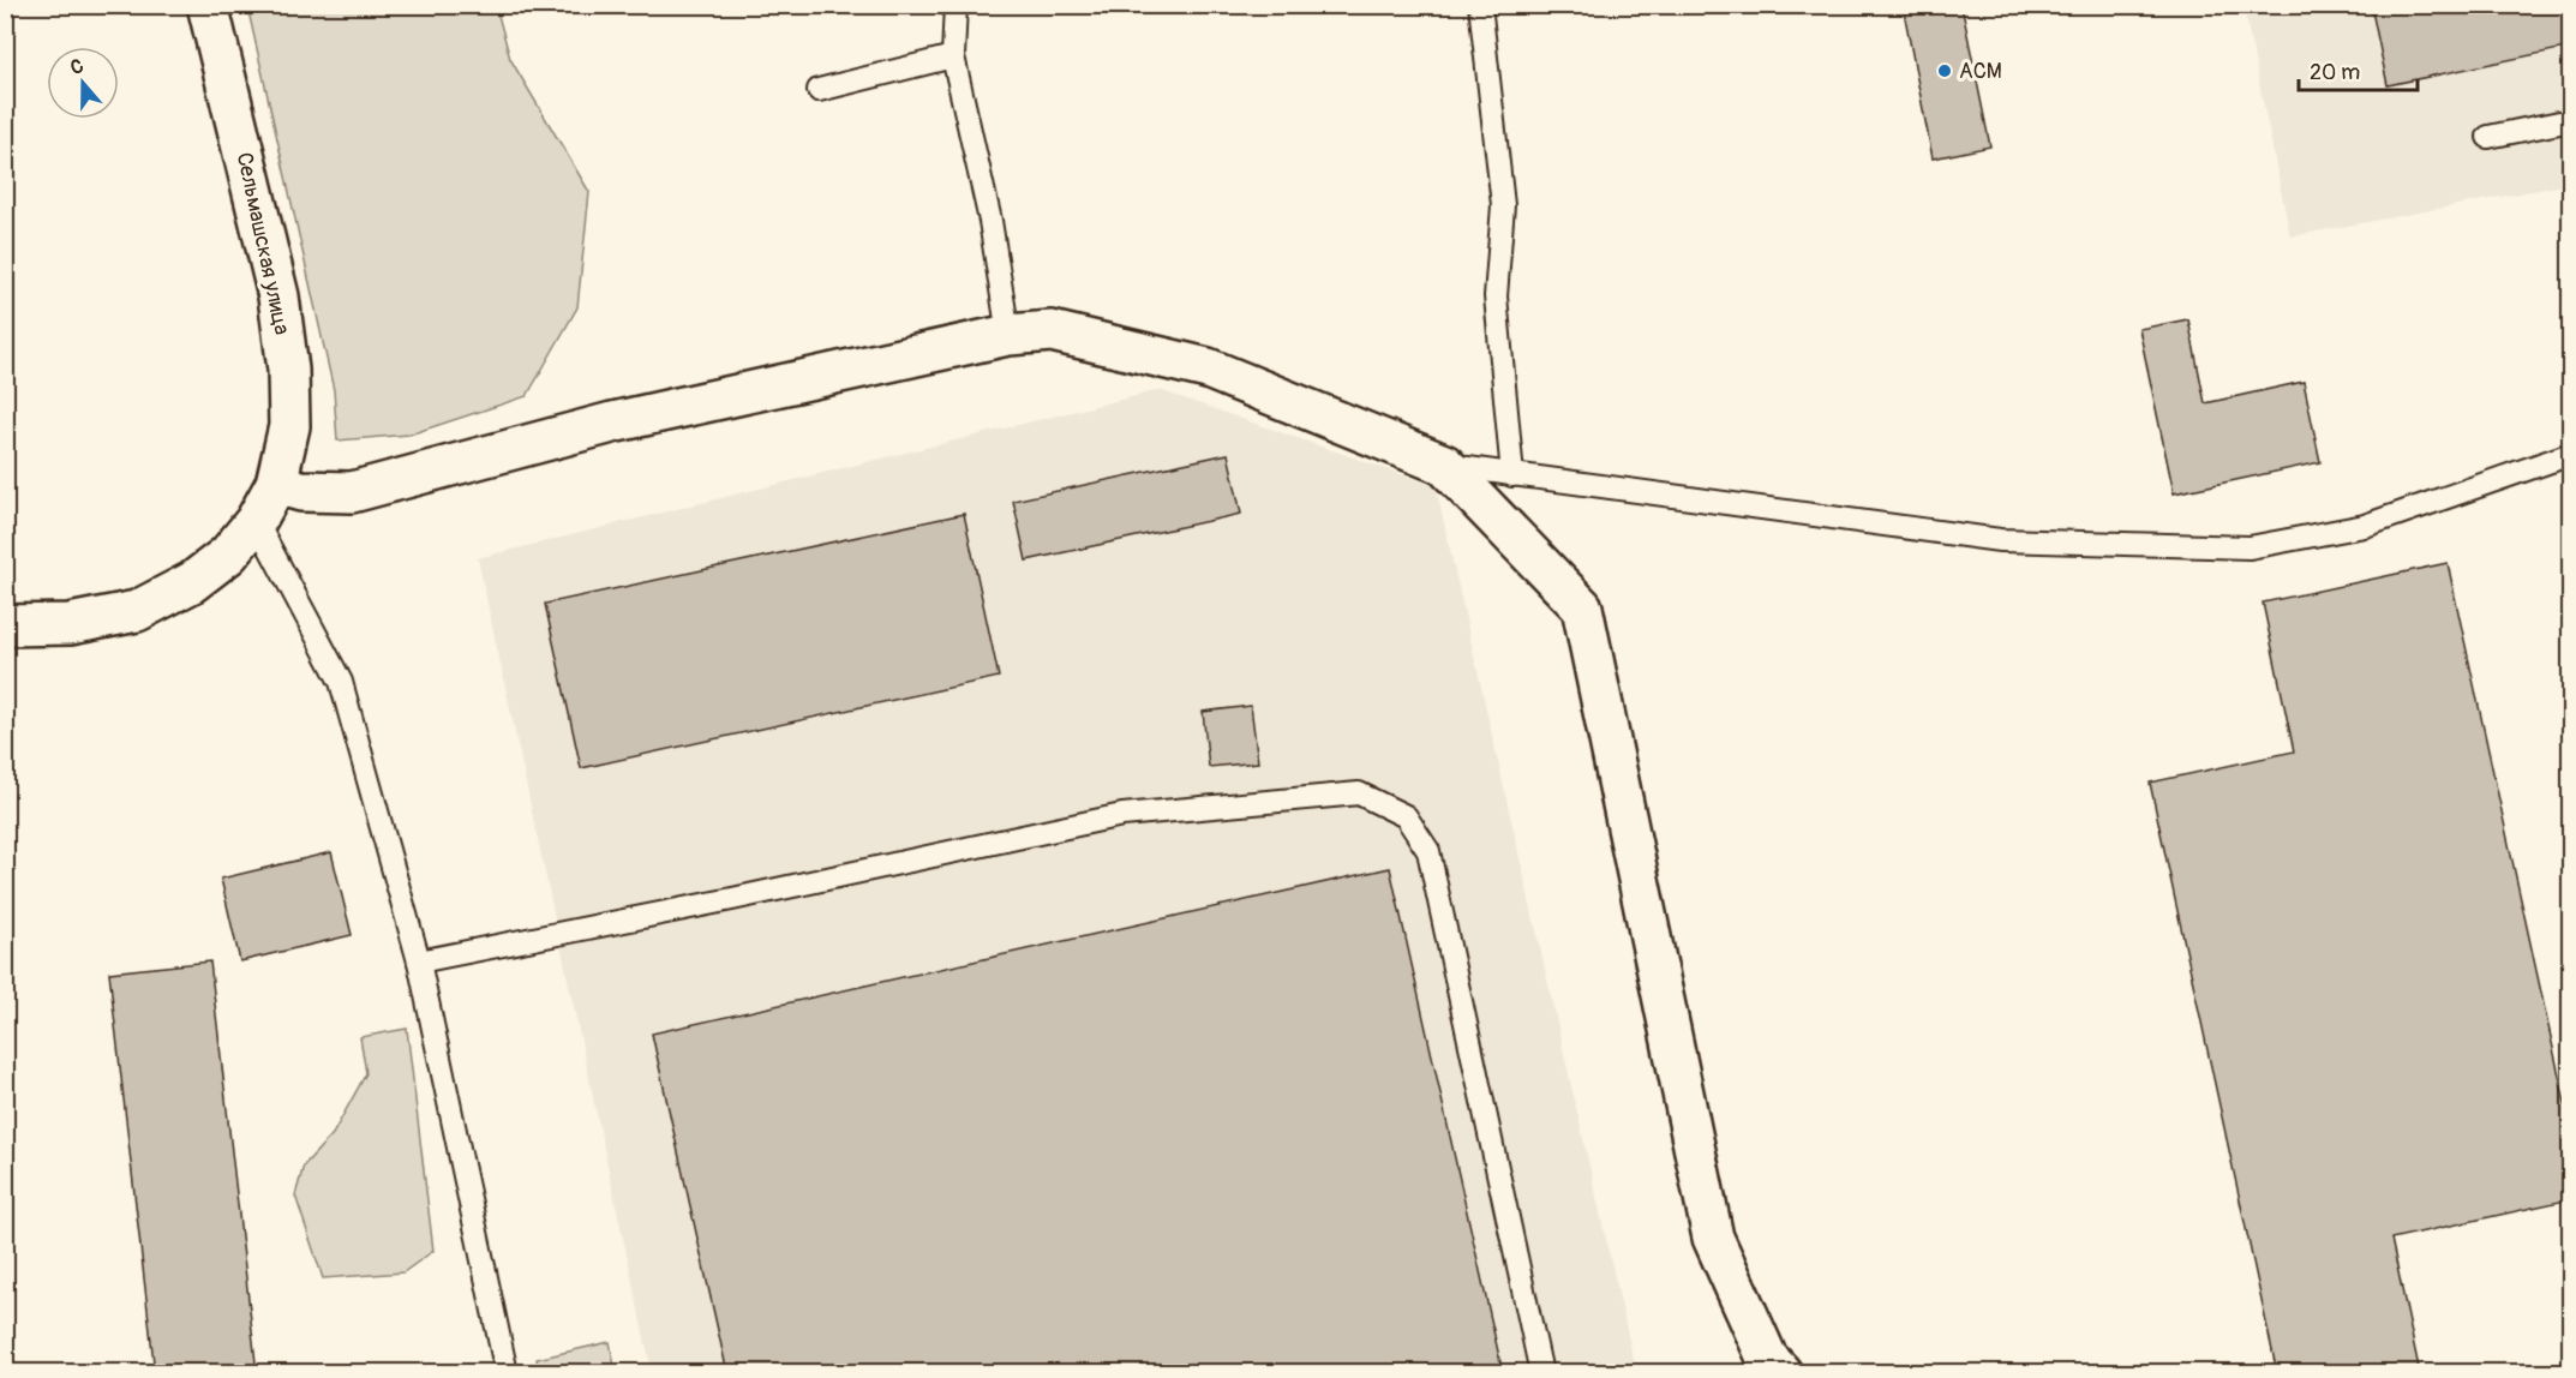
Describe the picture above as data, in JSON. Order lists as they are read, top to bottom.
{
  "streets": {
    "main road": ["Сельмашская улица"]
  },
  "places": ["АСМ"],
  "scale_bar": "20 m",
  "north": "top"
}
